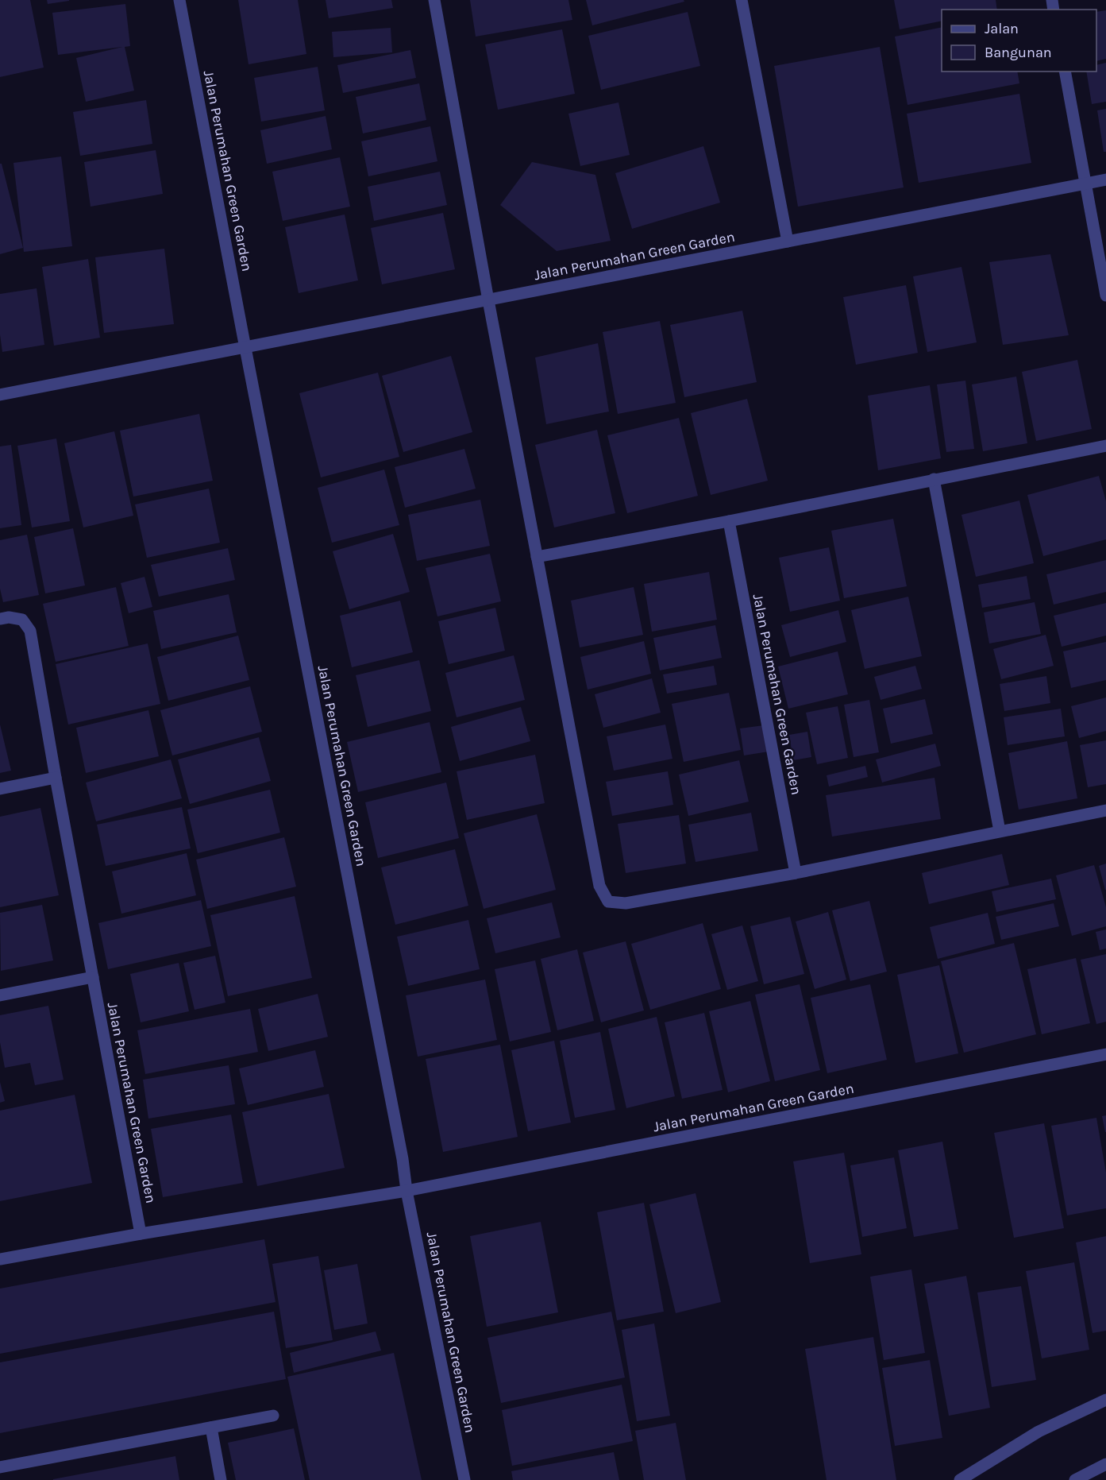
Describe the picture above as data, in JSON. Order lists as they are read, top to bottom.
{
  "streets": {
    "street": ["Jalan Perumahan Green Garden"]
  },
  "legend": ["Jalan", "Bangunan"]
}
